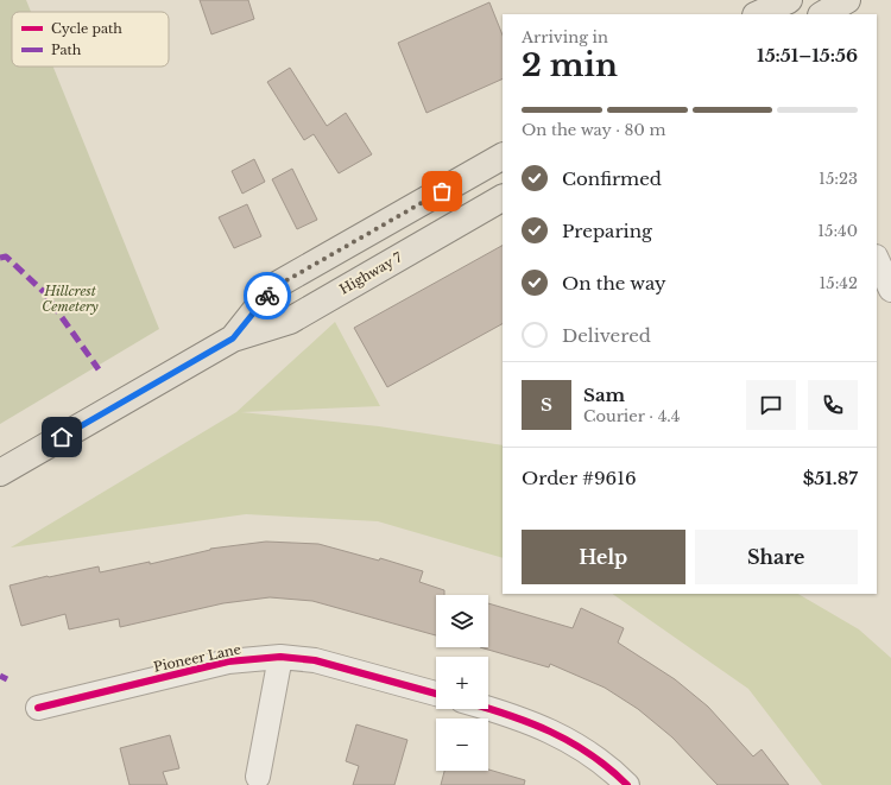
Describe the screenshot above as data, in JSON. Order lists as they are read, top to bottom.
{
  "streets": {
    "main road": ["Highway 7"],
    "street": ["Pioneer Lane"]
  },
  "parks": ["Hillcrest Cemetery"],
  "legend": ["Cycle path", "Path"],
  "page": {
    "heading": ["2 min", "Arriving in", "15:51–15:56"],
    "panel": [
      "Sam",
      "Courier · 4.4",
      "Order #9616",
      "$51.87"
    ],
    "bar": "On the way · 80 m",
    "list": [
      ["Confirmed", "15:23"],
      ["Preparing", "15:40"],
      ["On the way", "15:42"],
      "Delivered"
    ],
    "round": "S",
    "buttons": ["Help", "Share"],
    "map_buttons": ["+", "−"]
  }
}
